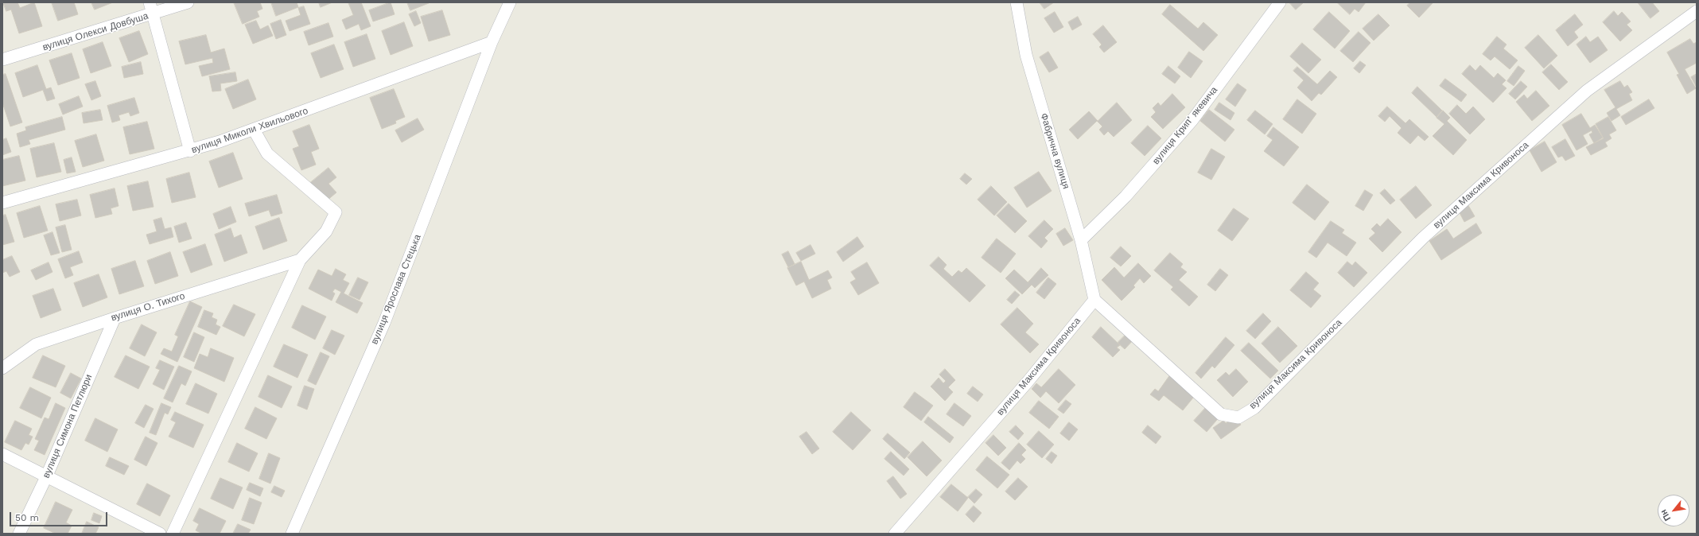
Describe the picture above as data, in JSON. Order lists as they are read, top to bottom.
{
  "streets": {
    "street": [
      "вулиця Олекси Довбуша",
      "вулиця Крипʼякевича",
      "вулиця Миколи Хвильового",
      "Фабрична вулиця",
      "вулиця Максима Кривоноса",
      "вулиця Ярослава Стецька",
      "вулиця О. Тихого",
      "вулиця Симона Петлюри"
    ]
  },
  "crossings": [
    ["вулиця Крипʼякевича", "Фабрична вулиця"],
    ["вулиця Миколи Хвильового", "вулиця Ярослава Стецька"],
    ["Фабрична вулиця", "вулиця Максима Кривоноса"],
    ["вулиця О. Тихого", "вулиця Симона Петлюри"]
  ],
  "scale_bar": "50 m",
  "north": "bottom left"
}
